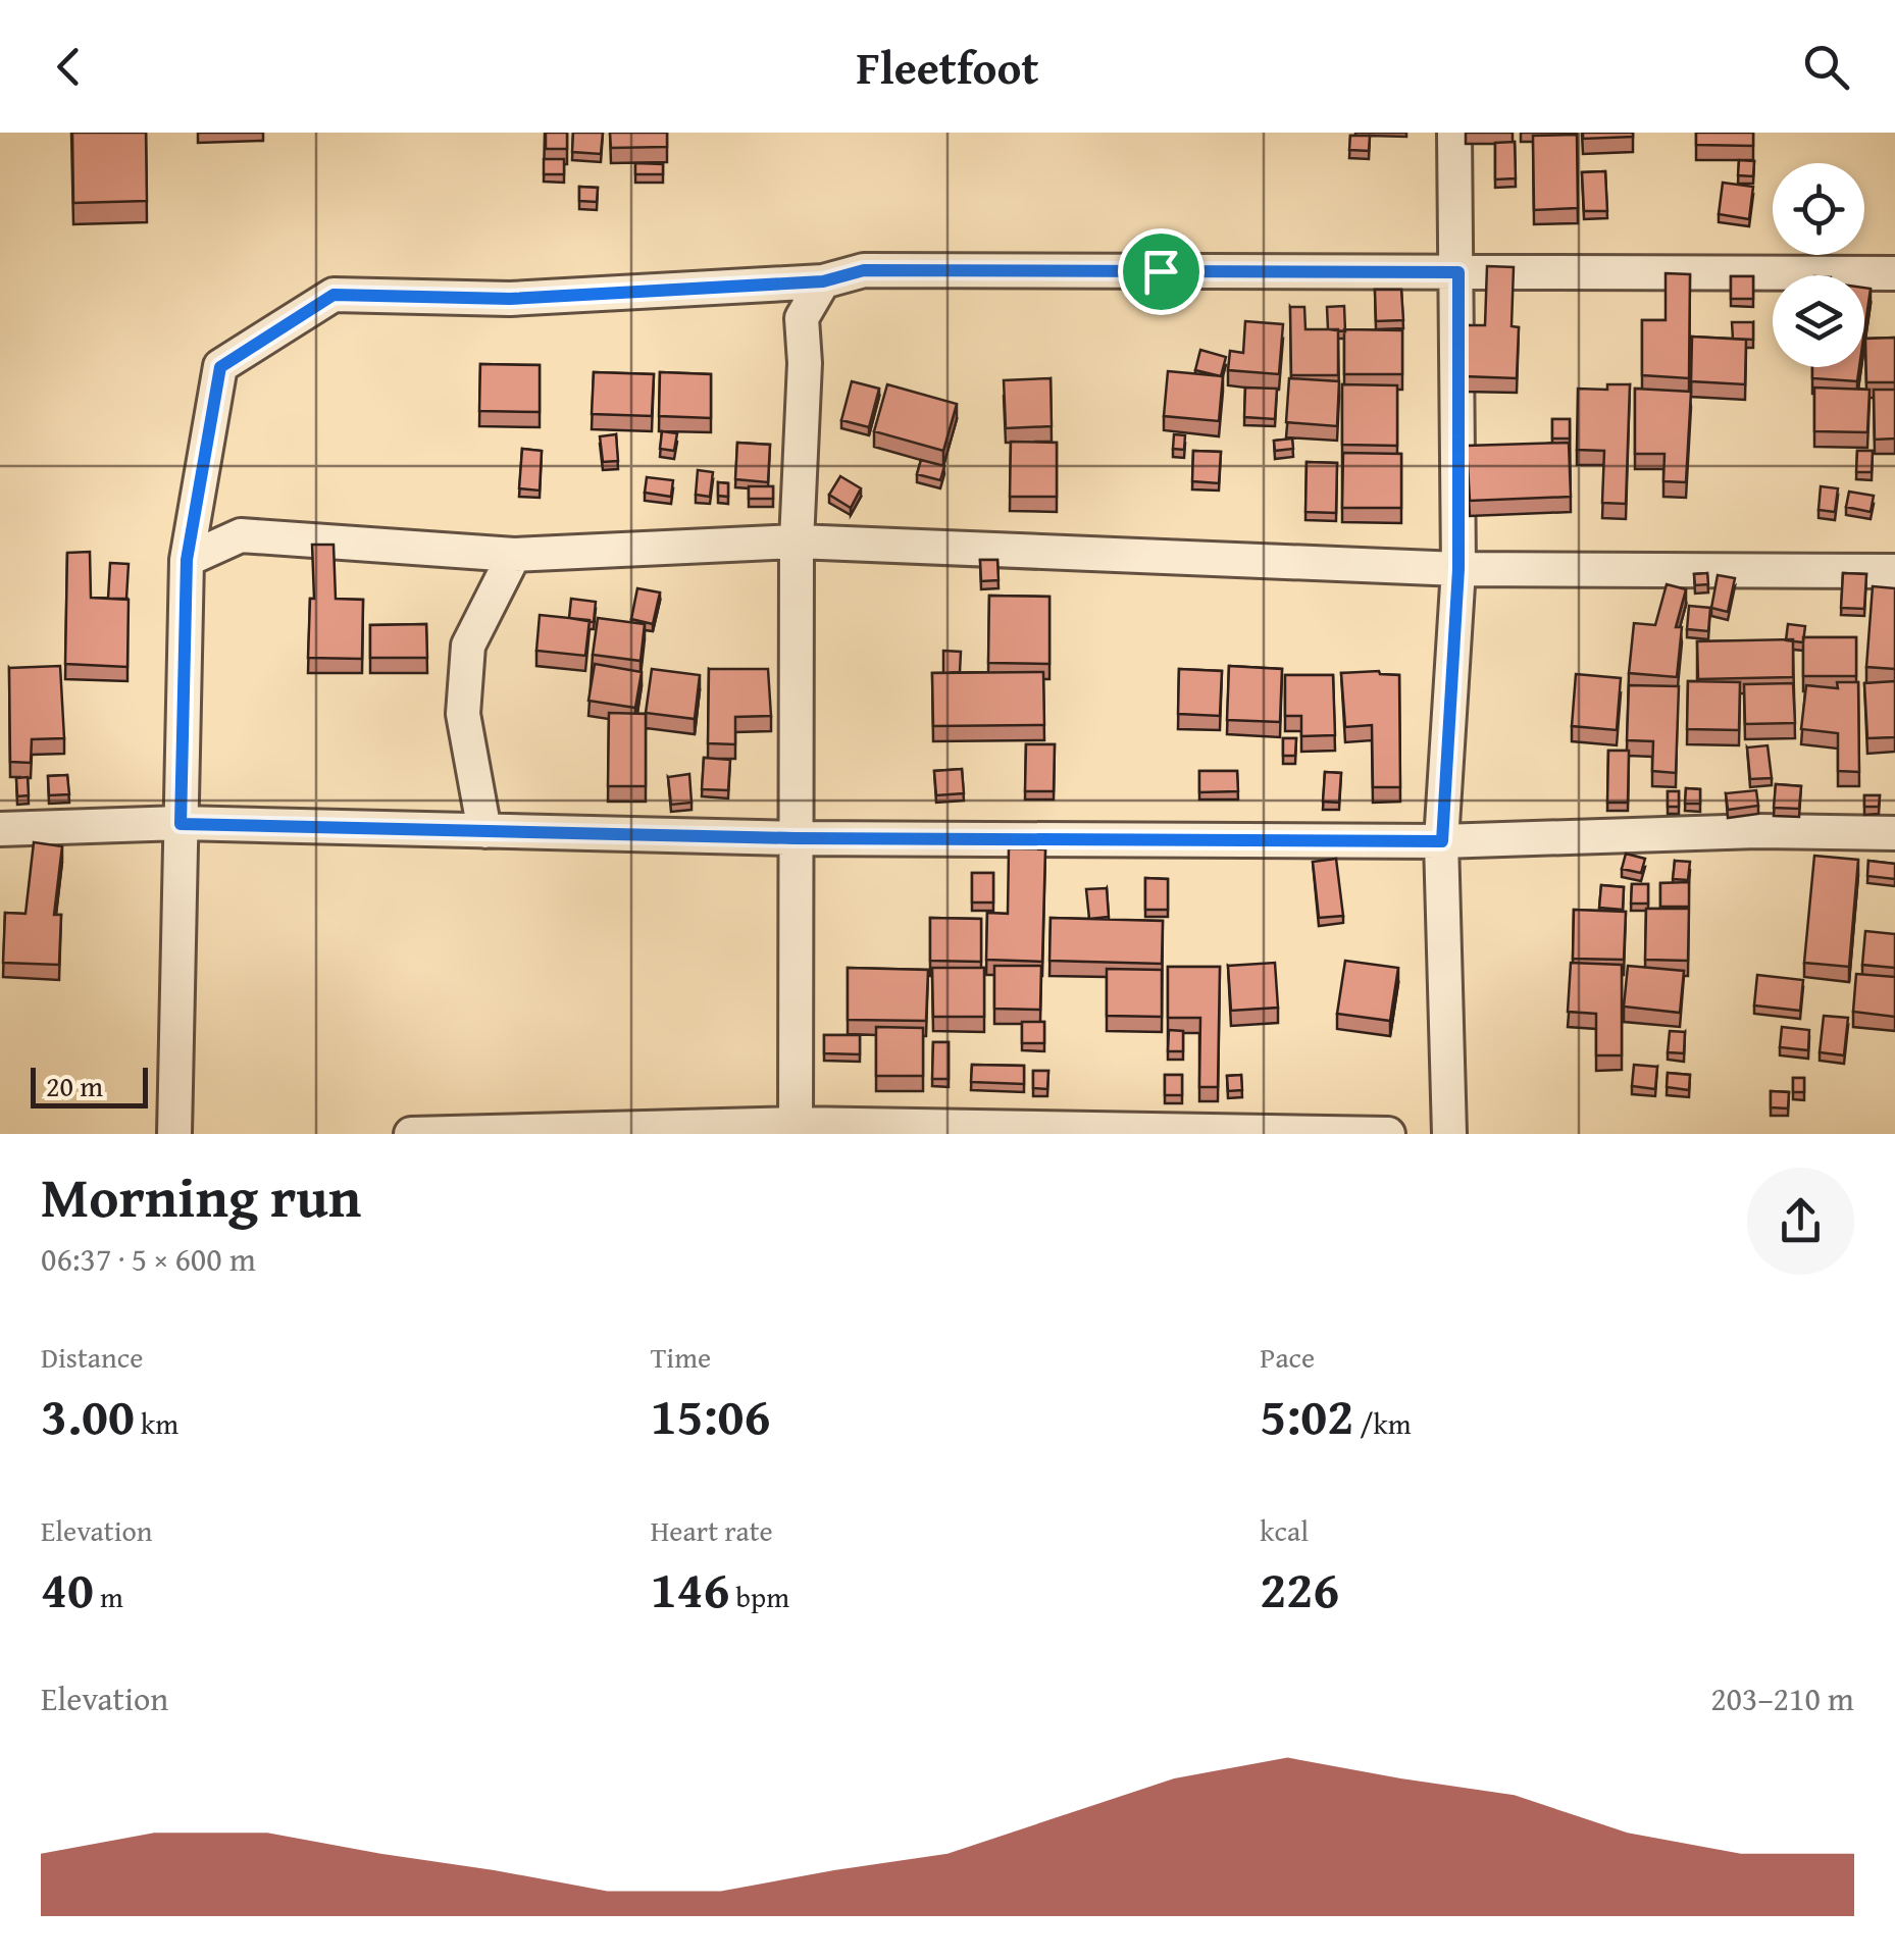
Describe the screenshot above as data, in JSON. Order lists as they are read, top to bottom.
{
  "scale_bar": "20 m",
  "page": {
    "header": "Fleetfoot",
    "scale": "20 m",
    "heading": ["Morning run", "06:37 · 5 × 600 m"],
    "stats": [
      ["Distance", "3.00 km"],
      ["Time", "15:06"],
      ["Pace", "5:02 /km"],
      ["Elevation", "40 m"],
      ["Heart rate", "146 bpm"],
      ["kcal", "226"]
    ],
    "chart": ["Elevation", "203–210 m"]
  }
}
